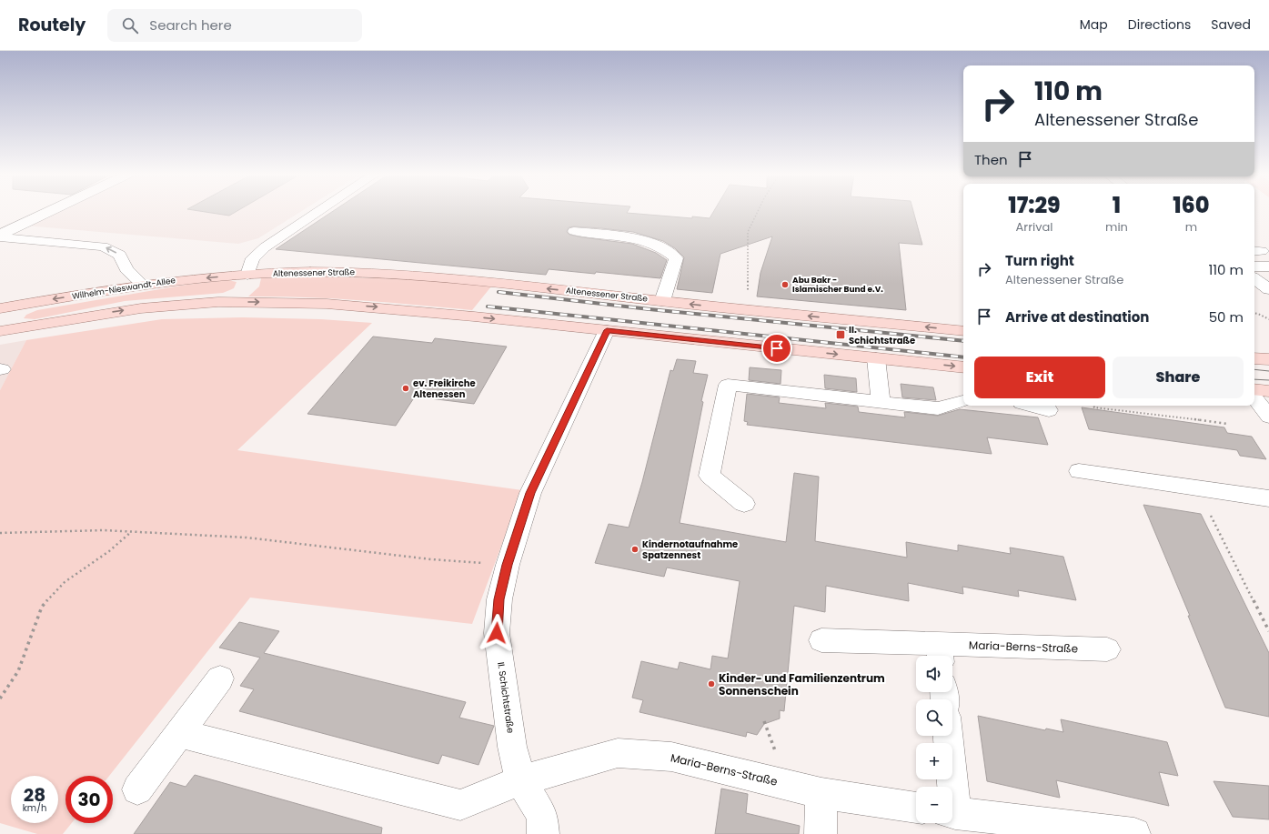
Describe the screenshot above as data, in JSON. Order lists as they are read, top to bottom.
{
  "streets": {
    "main road": ["Altenessener Straße", "Wilhelm-Nieswandt-Allee"],
    "street": ["Maria-Berns-Straße", "II. Schichtstraße"]
  },
  "crossings": [
    ["Altenessener Straße", "Wilhelm-Nieswandt-Allee"],
    ["Maria-Berns-Straße", "II. Schichtstraße"]
  ],
  "places": {
    "other": [
      "Abu Bakr - Islamischer Bund e.V.",
      "ev. Freikirche Altenessen",
      "Kindernotaufnahme Spatzennest",
      "Kinder- und Familienzentrum Sonnenschein"
    ],
    "transit": ["II. Schichtstraße"]
  },
  "page": {
    "header": "Routely",
    "search": "Search here",
    "nav": ["Map", "Directions", "Saved"],
    "turn": ["110 m", "Altenessener Straße"],
    "then": "Then",
    "eta": [
      "17:29",
      "Arrival",
      "1",
      "min",
      "160",
      "m"
    ],
    "list": [
      {
        "name": "Turn right",
        "note": "Altenessener Straße",
        "value": "110 m"
      },
      {
        "name": "Arrive at destination",
        "value": "50 m"
      }
    ],
    "buttons": ["Exit", "Share"],
    "map_buttons": ["+", "−"],
    "speed": "28 km/h",
    "limit": "30"
  }
}
